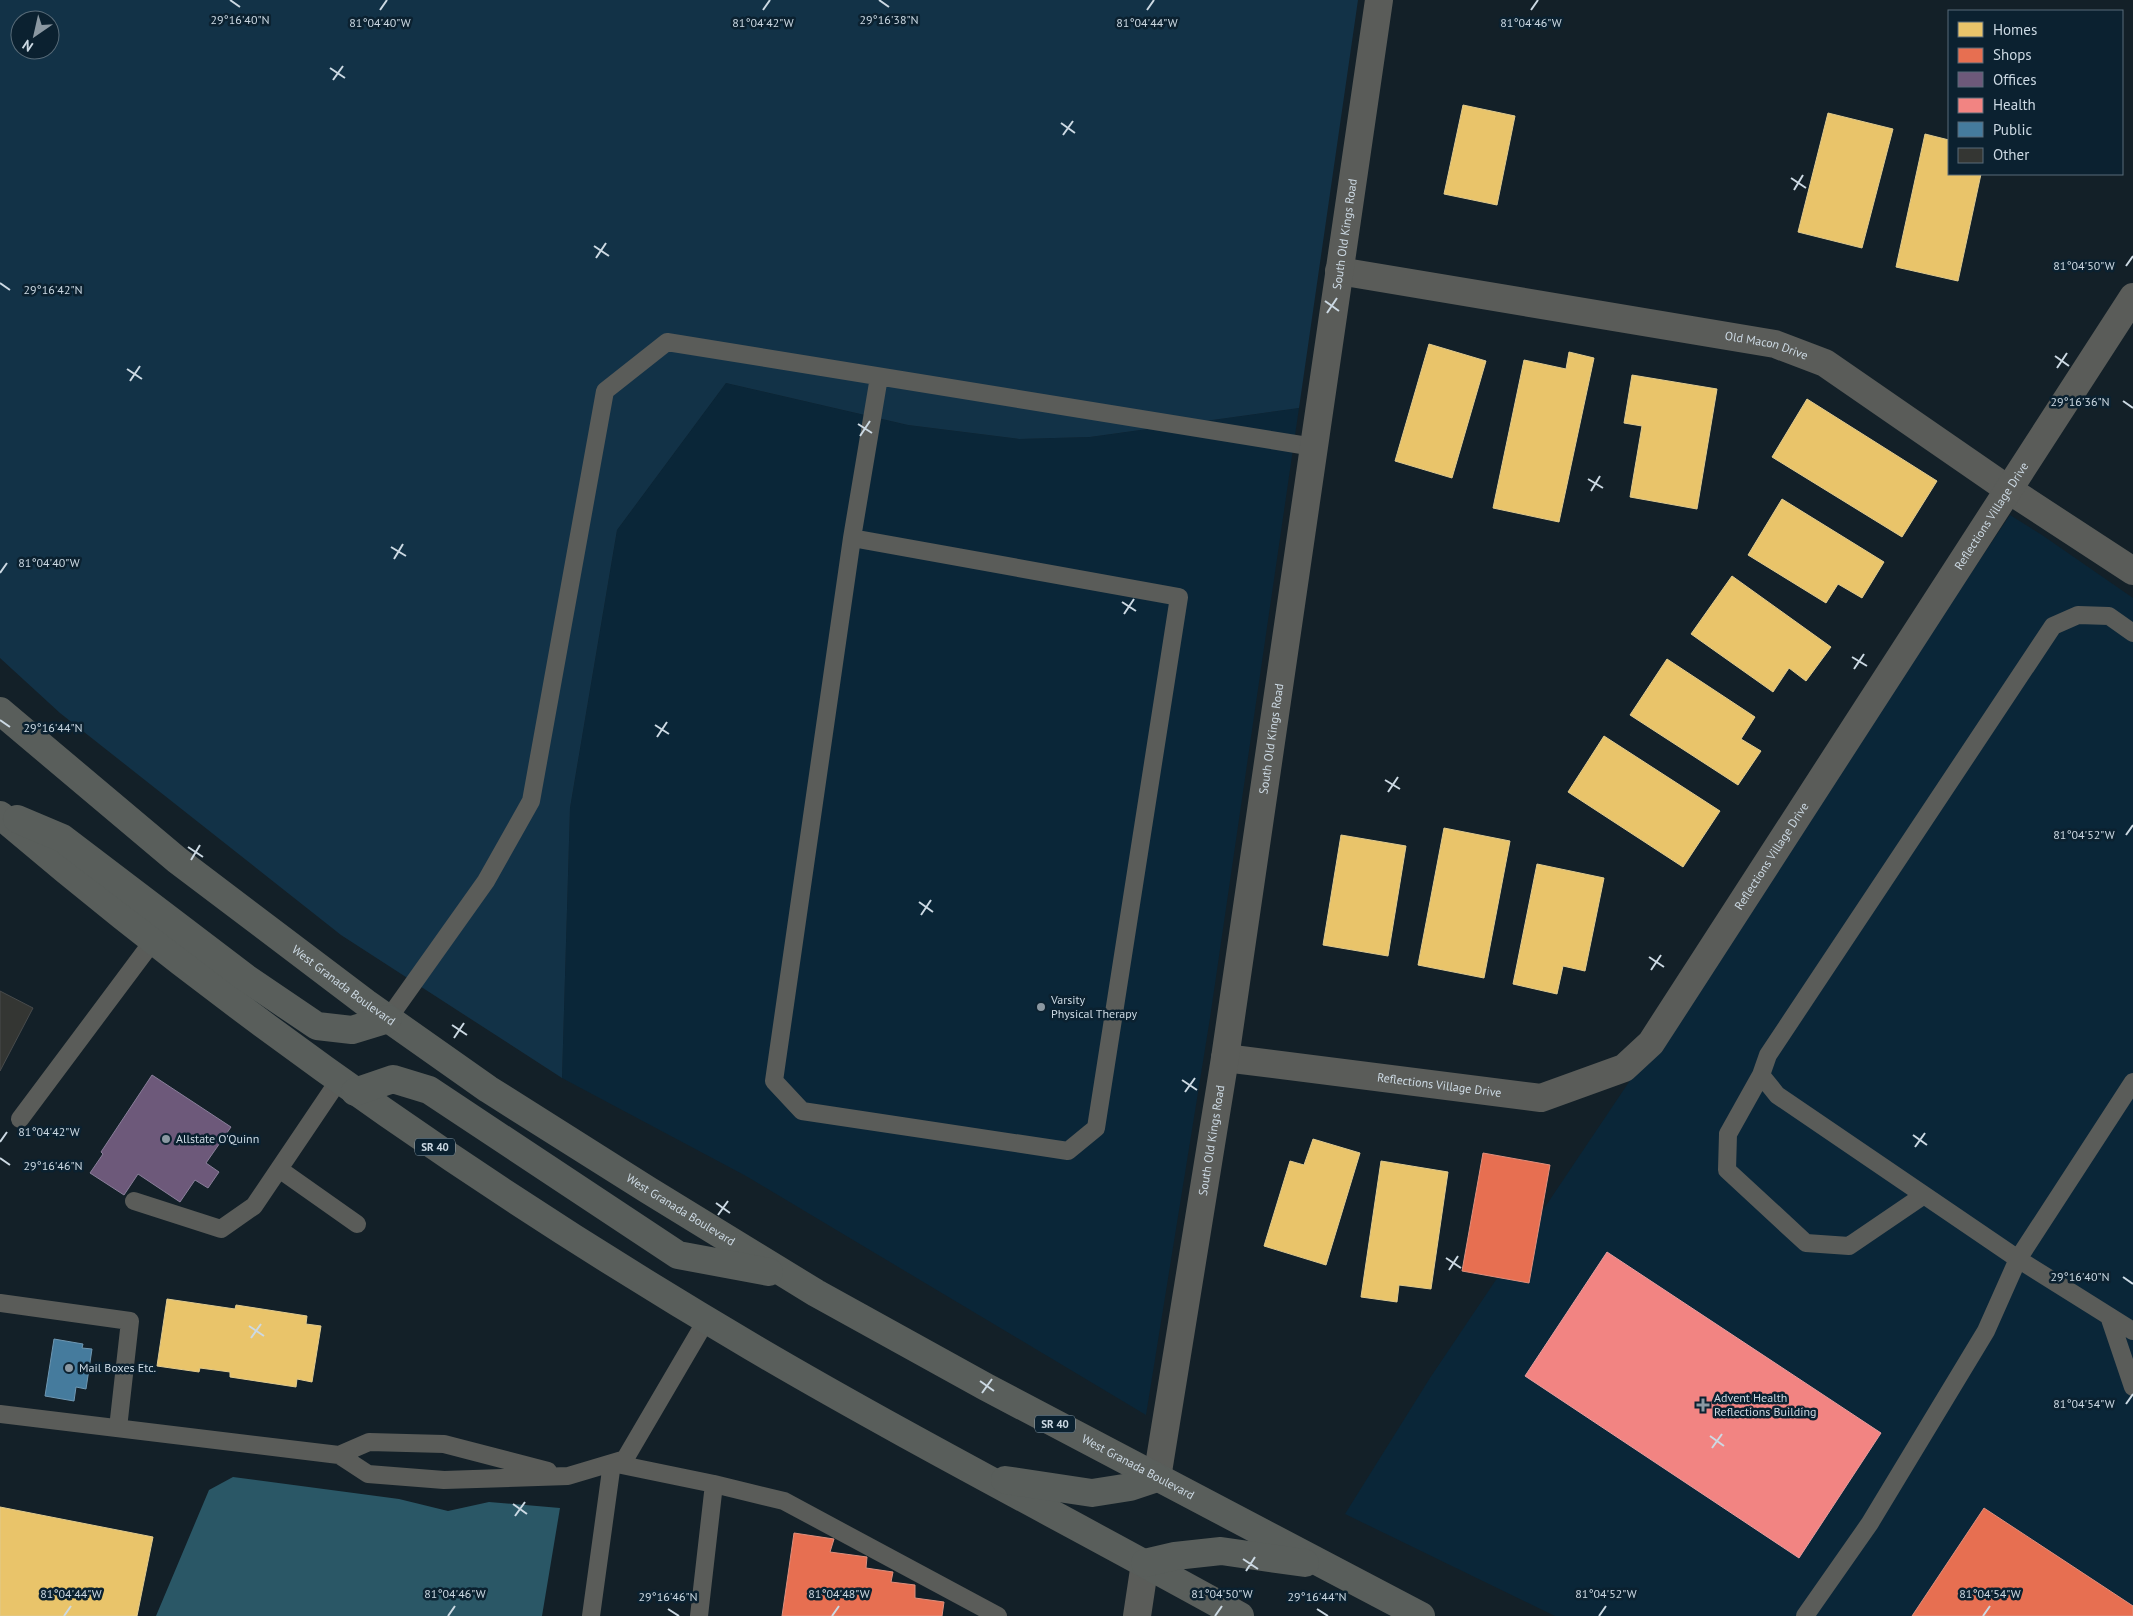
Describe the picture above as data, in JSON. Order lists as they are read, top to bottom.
{
  "streets": {
    "main road": ["West Granada Boulevard", "SR 40"],
    "street": ["South Old Kings Road", "Old Macon Drive", "Reflections Village Drive"]
  },
  "crossings": [
    ["South Old Kings Road", "Old Macon Drive"],
    ["South Old Kings Road", "Reflections Village Drive"],
    ["South Old Kings Road", "West Granada Boulevard"],
    ["Old Macon Drive", "Reflections Village Drive"]
  ],
  "places": {
    "other": ["Varsity Physical Therapy", "Allstate O'Quinn", "Mail Boxes Etc."],
    "health": ["Advent Health Reflections Building"]
  },
  "legend": [
    "Homes",
    "Shops",
    "Offices",
    "Health",
    "Public",
    "Other"
  ],
  "north": "bottom left",
  "coordinates": [
    "29°16'40\"N",
    "29°16'38\"N",
    "81°04'40\"W",
    "81°04'42\"W",
    "81°04'44\"W",
    "81°04'46\"W",
    "81°04'50\"W",
    "29°16'42\"N",
    "29°16'36\"N",
    "29°16'44\"N",
    "81°04'52\"W",
    "29°16'46\"N",
    "81°04'54\"W",
    "81°04'48\"W"
  ]
}
